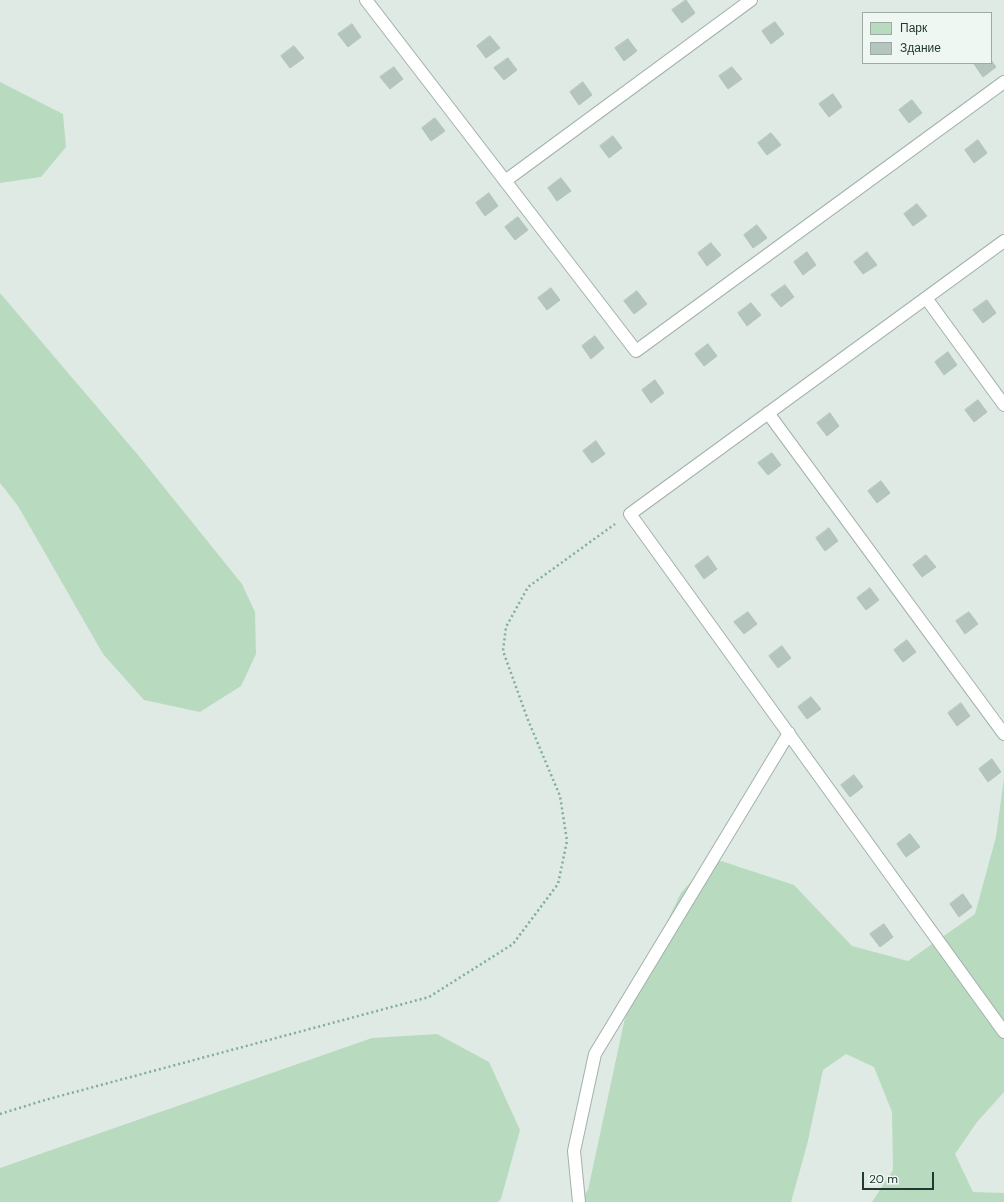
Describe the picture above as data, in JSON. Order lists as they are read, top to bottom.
{
  "legend": ["Парк", "Здание"],
  "scale_bar": "20 m"
}
